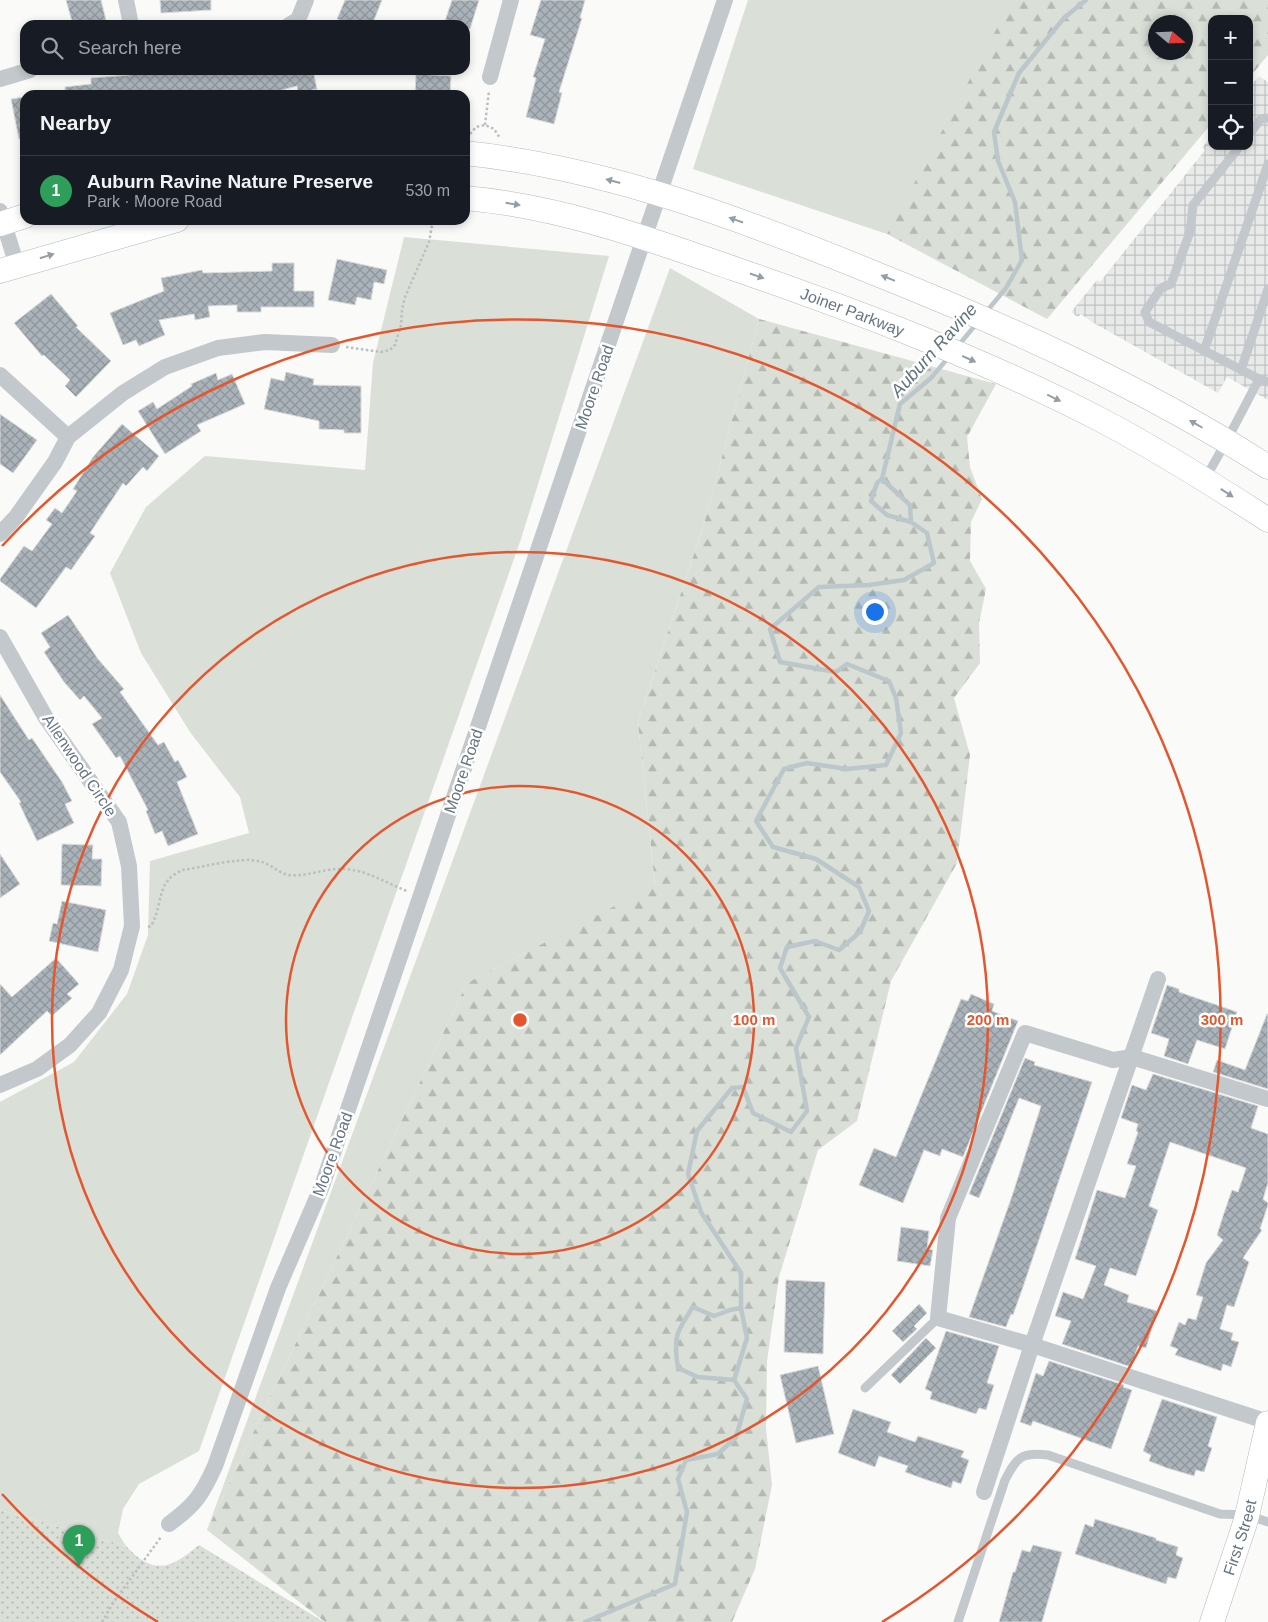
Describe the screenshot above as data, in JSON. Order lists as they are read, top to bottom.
{
  "streets": {
    "main road": ["Joiner Parkway", "First Street"],
    "street": ["Moore Road", "Allenwood Circle"]
  },
  "crossings": [
    ["Joiner Parkway", "Moore Road"]
  ],
  "water": ["Auburn Ravine"],
  "north": "right",
  "page": {
    "map_buttons": ["+", "−"],
    "search": "Search here",
    "heading": "Nearby",
    "list": [
      {
        "mark": "1",
        "name": "Auburn Ravine Nature Preserve",
        "note": "Park · Moore Road",
        "value": "530 m"
      }
    ],
    "pins": "1"
  },
  "rings": ["100 m", "200 m", "300 m"]
}
